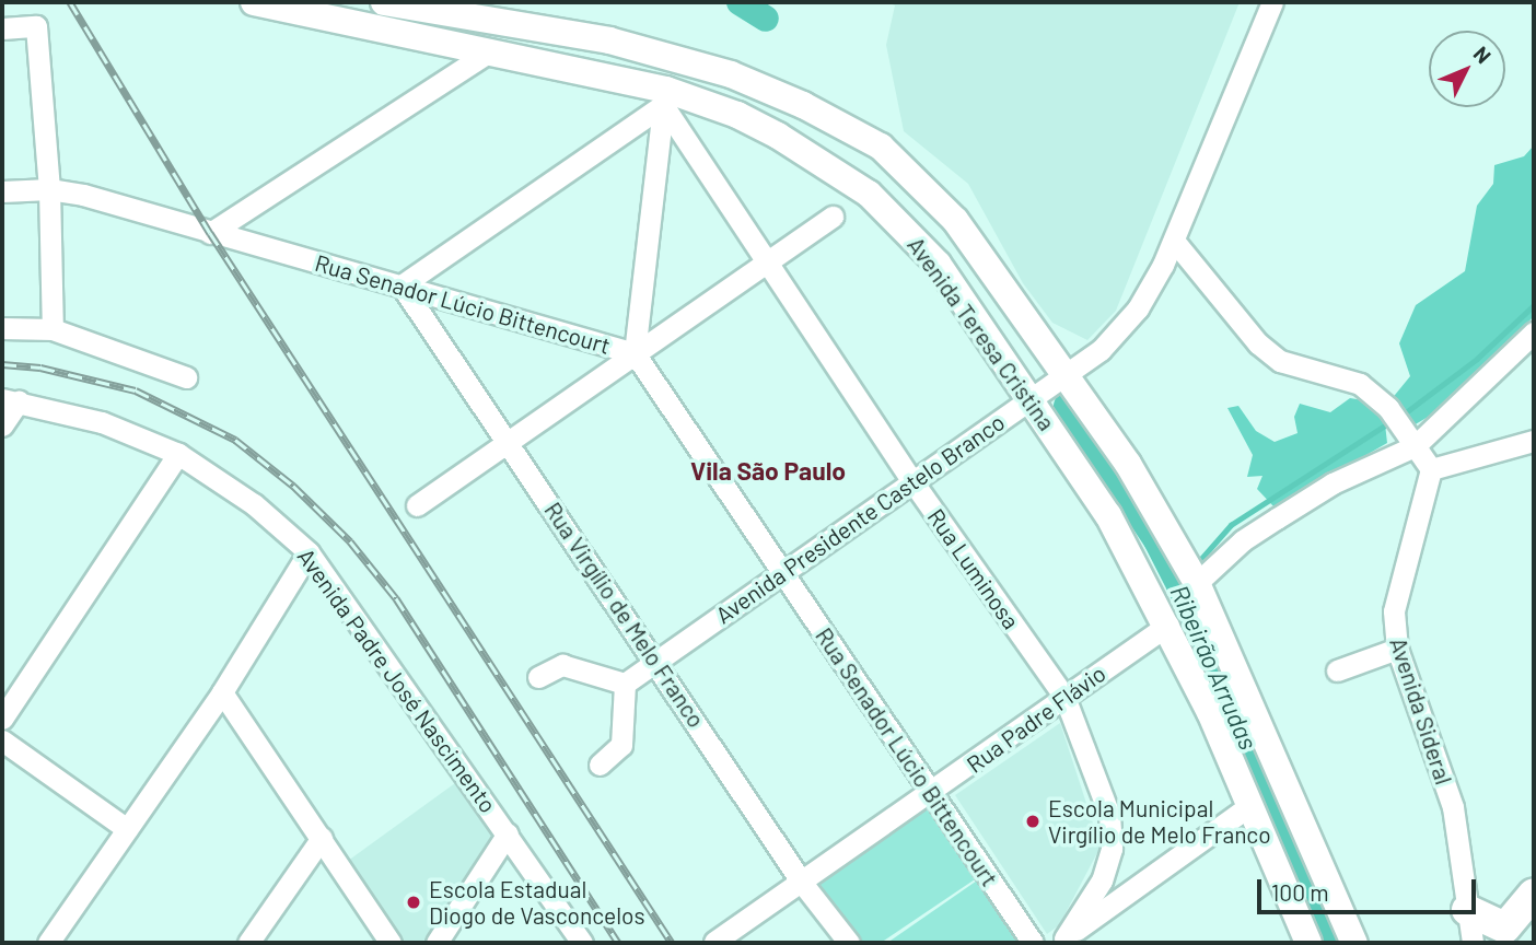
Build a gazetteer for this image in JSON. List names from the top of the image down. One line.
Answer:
{"streets":{"main road":["Avenida Teresa Cristina"],"street":["Rua Senador Lúcio Bittencourt","Avenida Presidente Castelo Branco","Rua Luminosa","Rua Virgílio de Melo Franco","Avenida Padre José Nascimento","Avenida Sideral","Rua Padre Flávio"]},"crossings":[["Rua Senador Lúcio Bittencourt","Avenida Presidente Castelo Branco"],["Rua Senador Lúcio Bittencourt","Rua Virgílio de Melo Franco"],["Rua Senador Lúcio Bittencourt","Rua Padre Flávio"],["Avenida Teresa Cristina","Avenida Presidente Castelo Branco"],["Avenida Teresa Cristina","Rua Luminosa"],["Avenida Teresa Cristina","Rua Padre Flávio"],["Avenida Presidente Castelo Branco","Rua Luminosa"],["Avenida Presidente Castelo Branco","Rua Virgílio de Melo Franco"],["Rua Luminosa","Rua Padre Flávio"],["Rua Virgílio de Melo Franco","Rua Padre Flávio"]],"districts":["Vila São Paulo"],"water":["Ribeirão Arrudas"],"places":["Escola Municipal Virgílio de Melo Franco","Escola Estadual Diogo de Vasconcelos"],"scale_bar":"100 m","north":"top right"}
